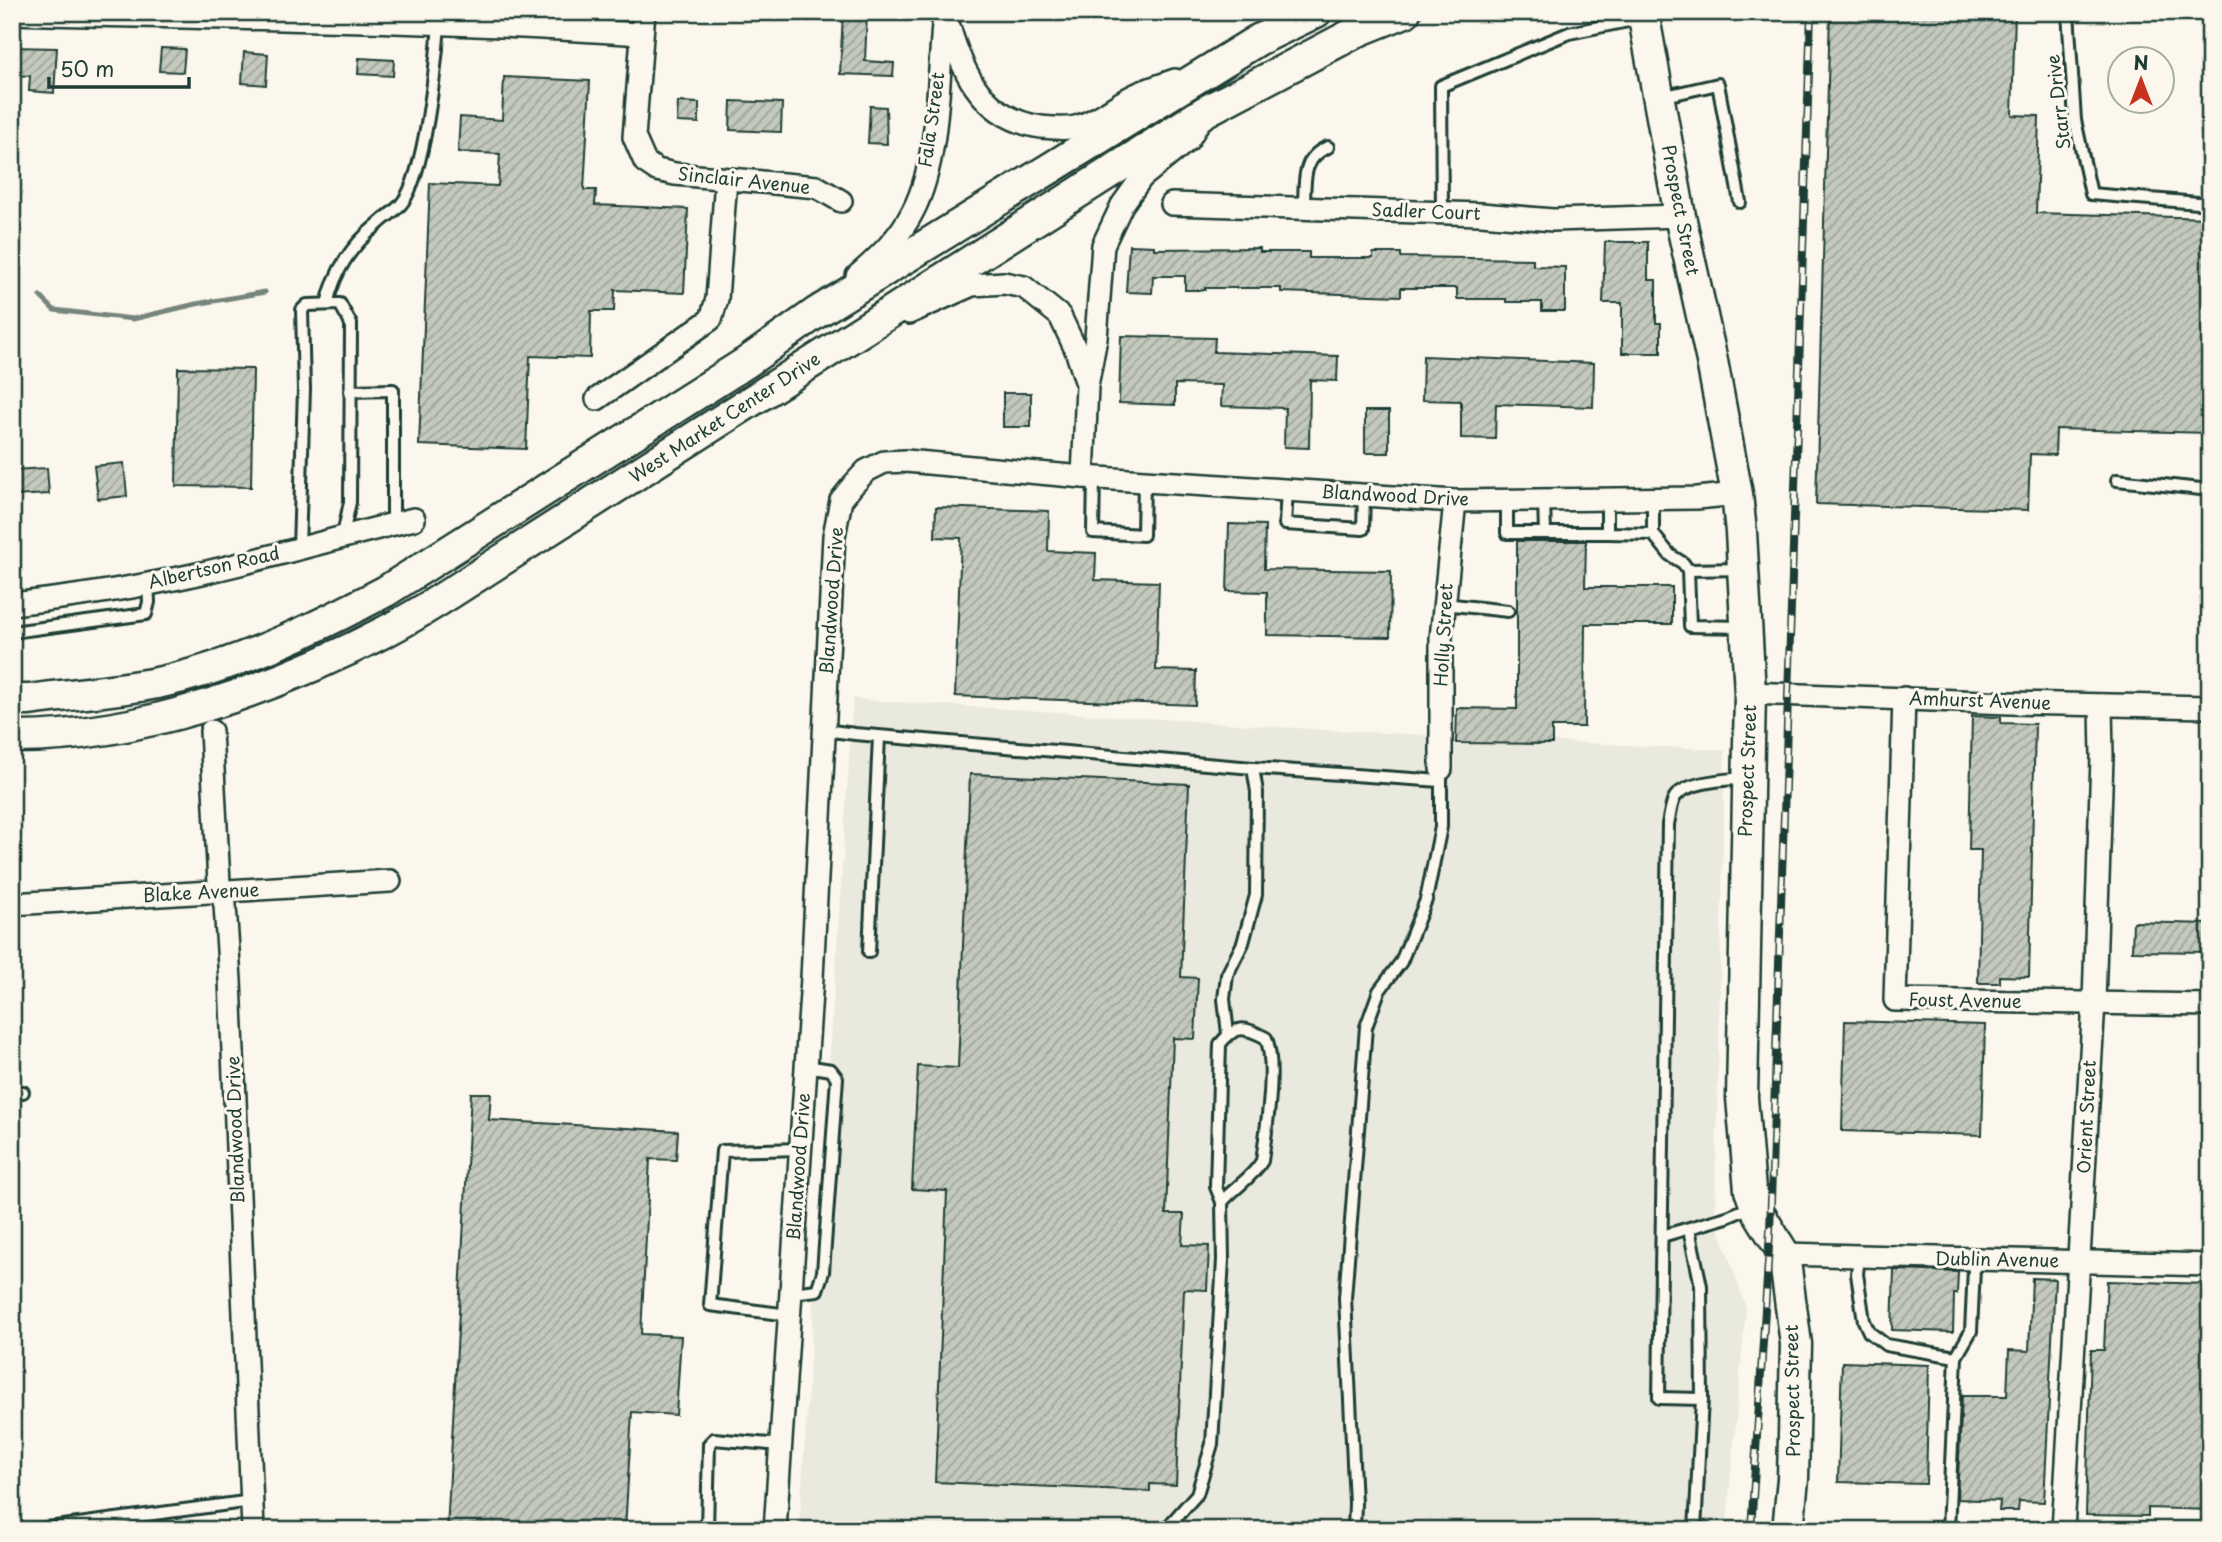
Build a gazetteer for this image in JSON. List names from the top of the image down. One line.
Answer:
{"streets":{"main road":["Prospect Street","West Market Center Drive"],"street":["Fala Street","Sinclair Avenue","Sadler Court","Blandwood Drive","Albertson Road","Holly Street","Amhurst Avenue","Blake Avenue","Foust Avenue","Orient Street","Dublin Avenue"],"lane":["Starr Drive"]},"crossings":[["Fala Street","West Market Center Drive"],["Prospect Street","Sadler Court"],["Prospect Street","Blandwood Drive"],["Prospect Street","Amhurst Avenue"],["Prospect Street","Dublin Avenue"],["Blandwood Drive","Holly Street"],["Blandwood Drive","Blake Avenue"],["Amhurst Avenue","Foust Avenue"],["Amhurst Avenue","Orient Street"],["Foust Avenue","Orient Street"],["Orient Street","Dublin Avenue"]],"scale_bar":"50 m","north":"top"}
